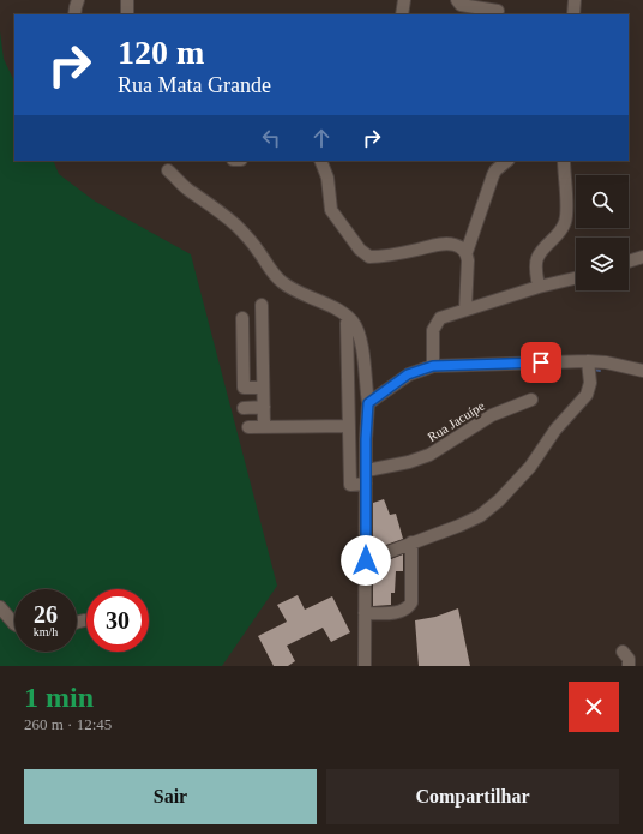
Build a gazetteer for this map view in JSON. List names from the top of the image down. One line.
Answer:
{"streets":{"street":["Rua Jacuípe"]},"page":{"turn":["120 m","Rua Mata Grande"],"speed":"26 km/h","limit":"30","heading":["1 min","260 m · 12:45"],"buttons":["Sair","Compartilhar"]}}
